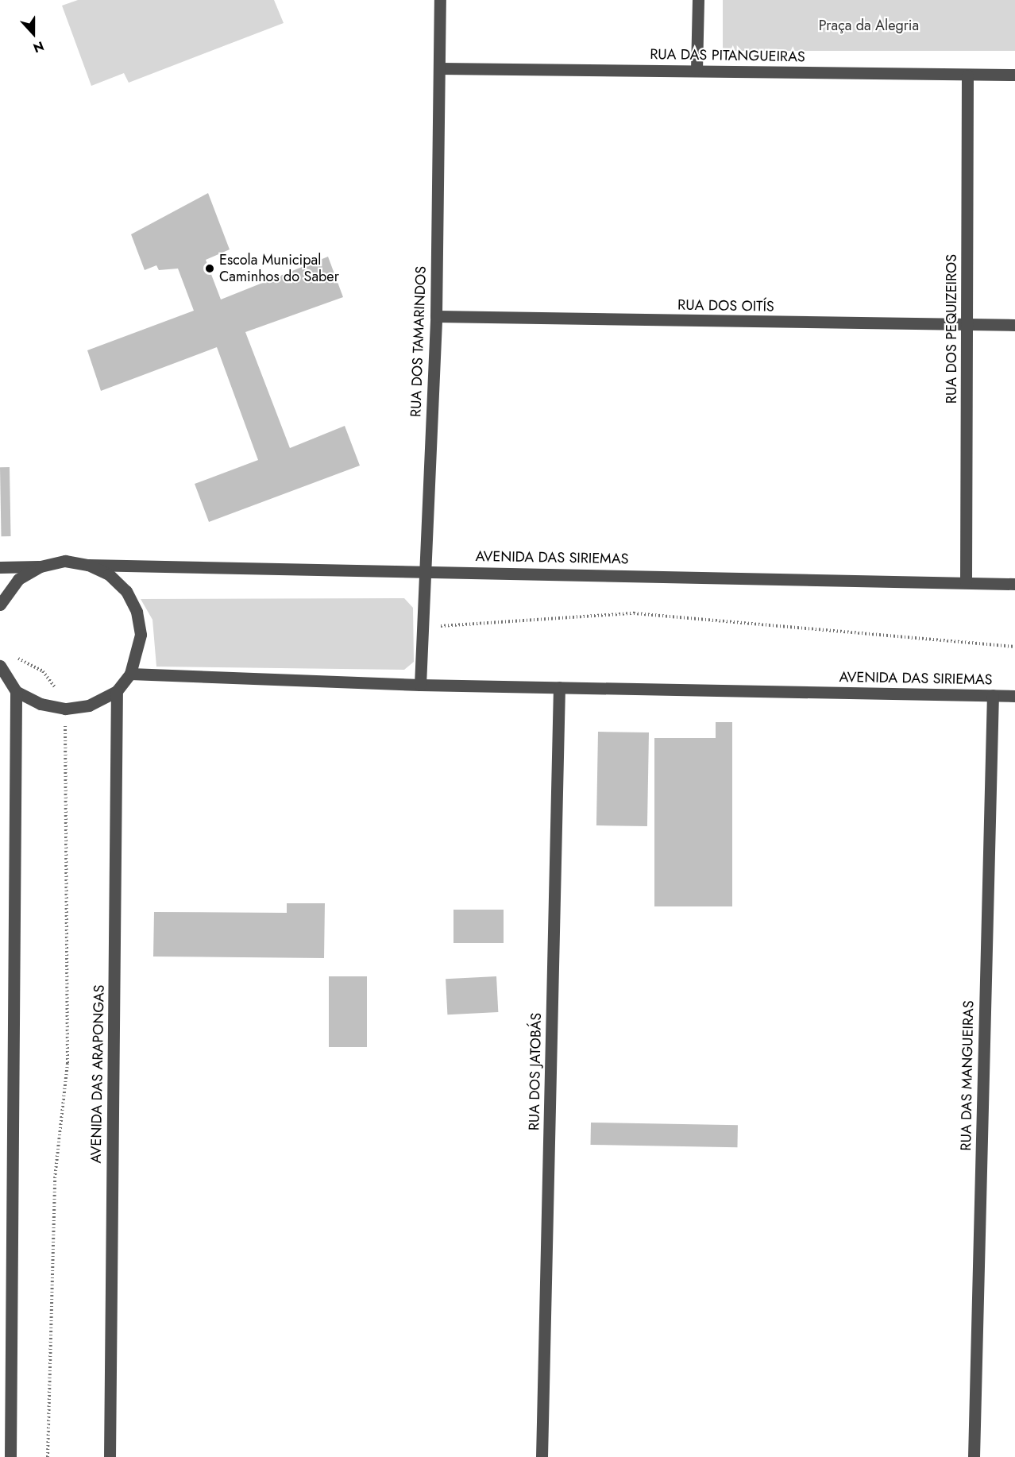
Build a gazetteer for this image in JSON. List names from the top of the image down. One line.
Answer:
{"streets":{"street":["RUA DAS PITANGUEIRAS","RUA DOS OITÍS","RUA DOS PEQUIZEIROS","RUA DOS TAMARINDOS","AVENIDA DAS SIRIEMAS","RUA DOS JATOBÁS","AVENIDA DAS ARAPONGAS","RUA DAS MANGUEIRAS"]},"crossings":[["RUA DAS PITANGUEIRAS","RUA DOS PEQUIZEIROS"],["RUA DAS PITANGUEIRAS","RUA DOS TAMARINDOS"],["RUA DOS OITÍS","RUA DOS PEQUIZEIROS"],["RUA DOS OITÍS","RUA DOS TAMARINDOS"],["RUA DOS PEQUIZEIROS","AVENIDA DAS SIRIEMAS"],["RUA DOS TAMARINDOS","AVENIDA DAS SIRIEMAS"],["AVENIDA DAS SIRIEMAS","RUA DOS JATOBÁS"],["AVENIDA DAS SIRIEMAS","RUA DAS MANGUEIRAS"]],"parks":["Praça da Alegria"],"places":["Escola Municipal Caminhos do Saber"],"north":"bottom"}
